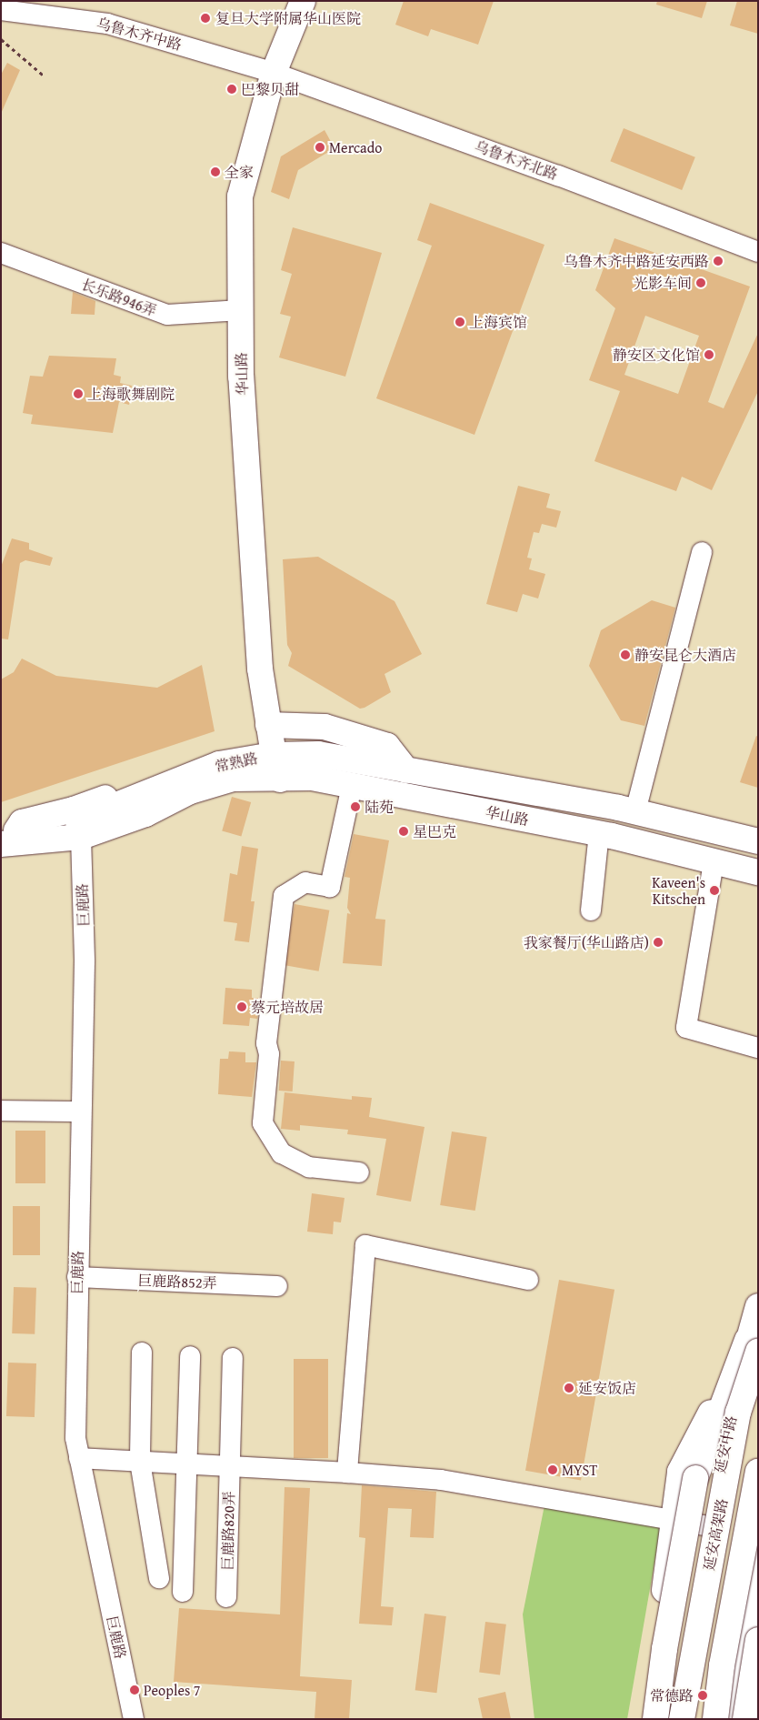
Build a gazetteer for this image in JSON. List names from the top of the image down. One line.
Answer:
{"streets":{"main road":["华山路","常熟路","延安中路","延安高架路"],"street":["乌鲁木齐中路","乌鲁木齐北路","长乐路946弄","巨鹿路","巨鹿路852弄","巨鹿路820弄"]},"crossings":[["乌鲁木齐中路","乌鲁木齐北路"],["乌鲁木齐中路","华山路"],["乌鲁木齐北路","华山路"],["长乐路946弄","华山路"],["华山路","常熟路"],["常熟路","巨鹿路"],["巨鹿路","巨鹿路852弄"],["延安中路","延安高架路"]],"places":["复旦大学附属华山医院","巴黎贝甜","Mercado","全家","乌鲁木齐中路延安西路","光影车间","上海宾馆","静安区文化馆","上海歌舞剧院","静安昆仑大酒店","陆苑","星巴克","Kaveen's Kitschen","我家餐厅(华山路店)","蔡元培故居","延安饭店","MYST","Peoples 7","常德路"]}
